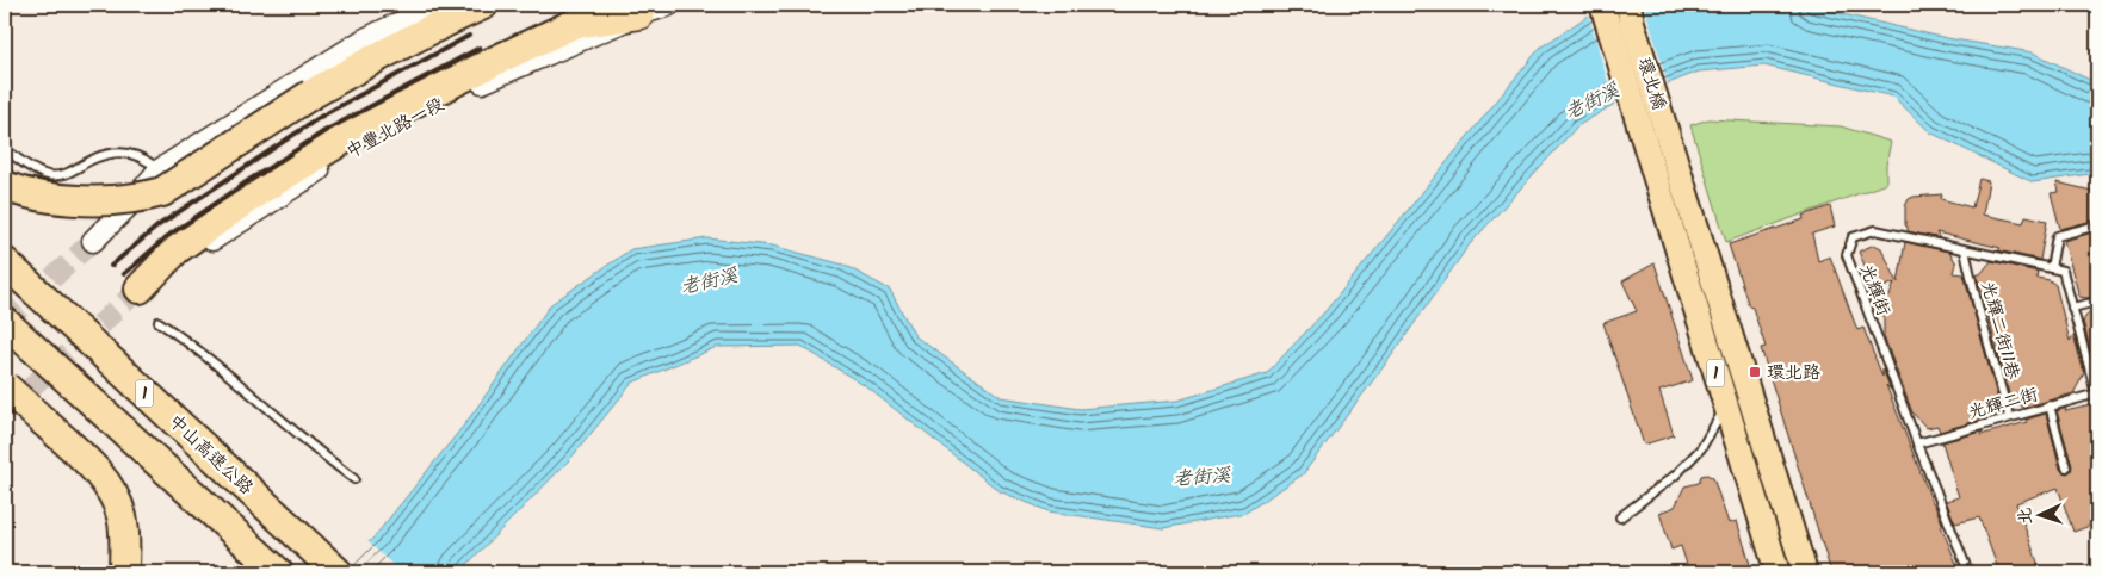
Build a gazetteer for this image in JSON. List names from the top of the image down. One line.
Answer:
{"streets":{"highway":["1","中山高速公路"],"main road":["環北橋","中豐北路一段"],"lane":["光輝街","光輝二街11巷","光輝二街"]},"crossings":[["環北橋","1"],["光輝街","光輝二街11巷"],["光輝街","光輝二街"],["光輝二街11巷","光輝二街"]],"water":["老街溪"],"places":{"transit":["環北路"]},"north":"left"}
